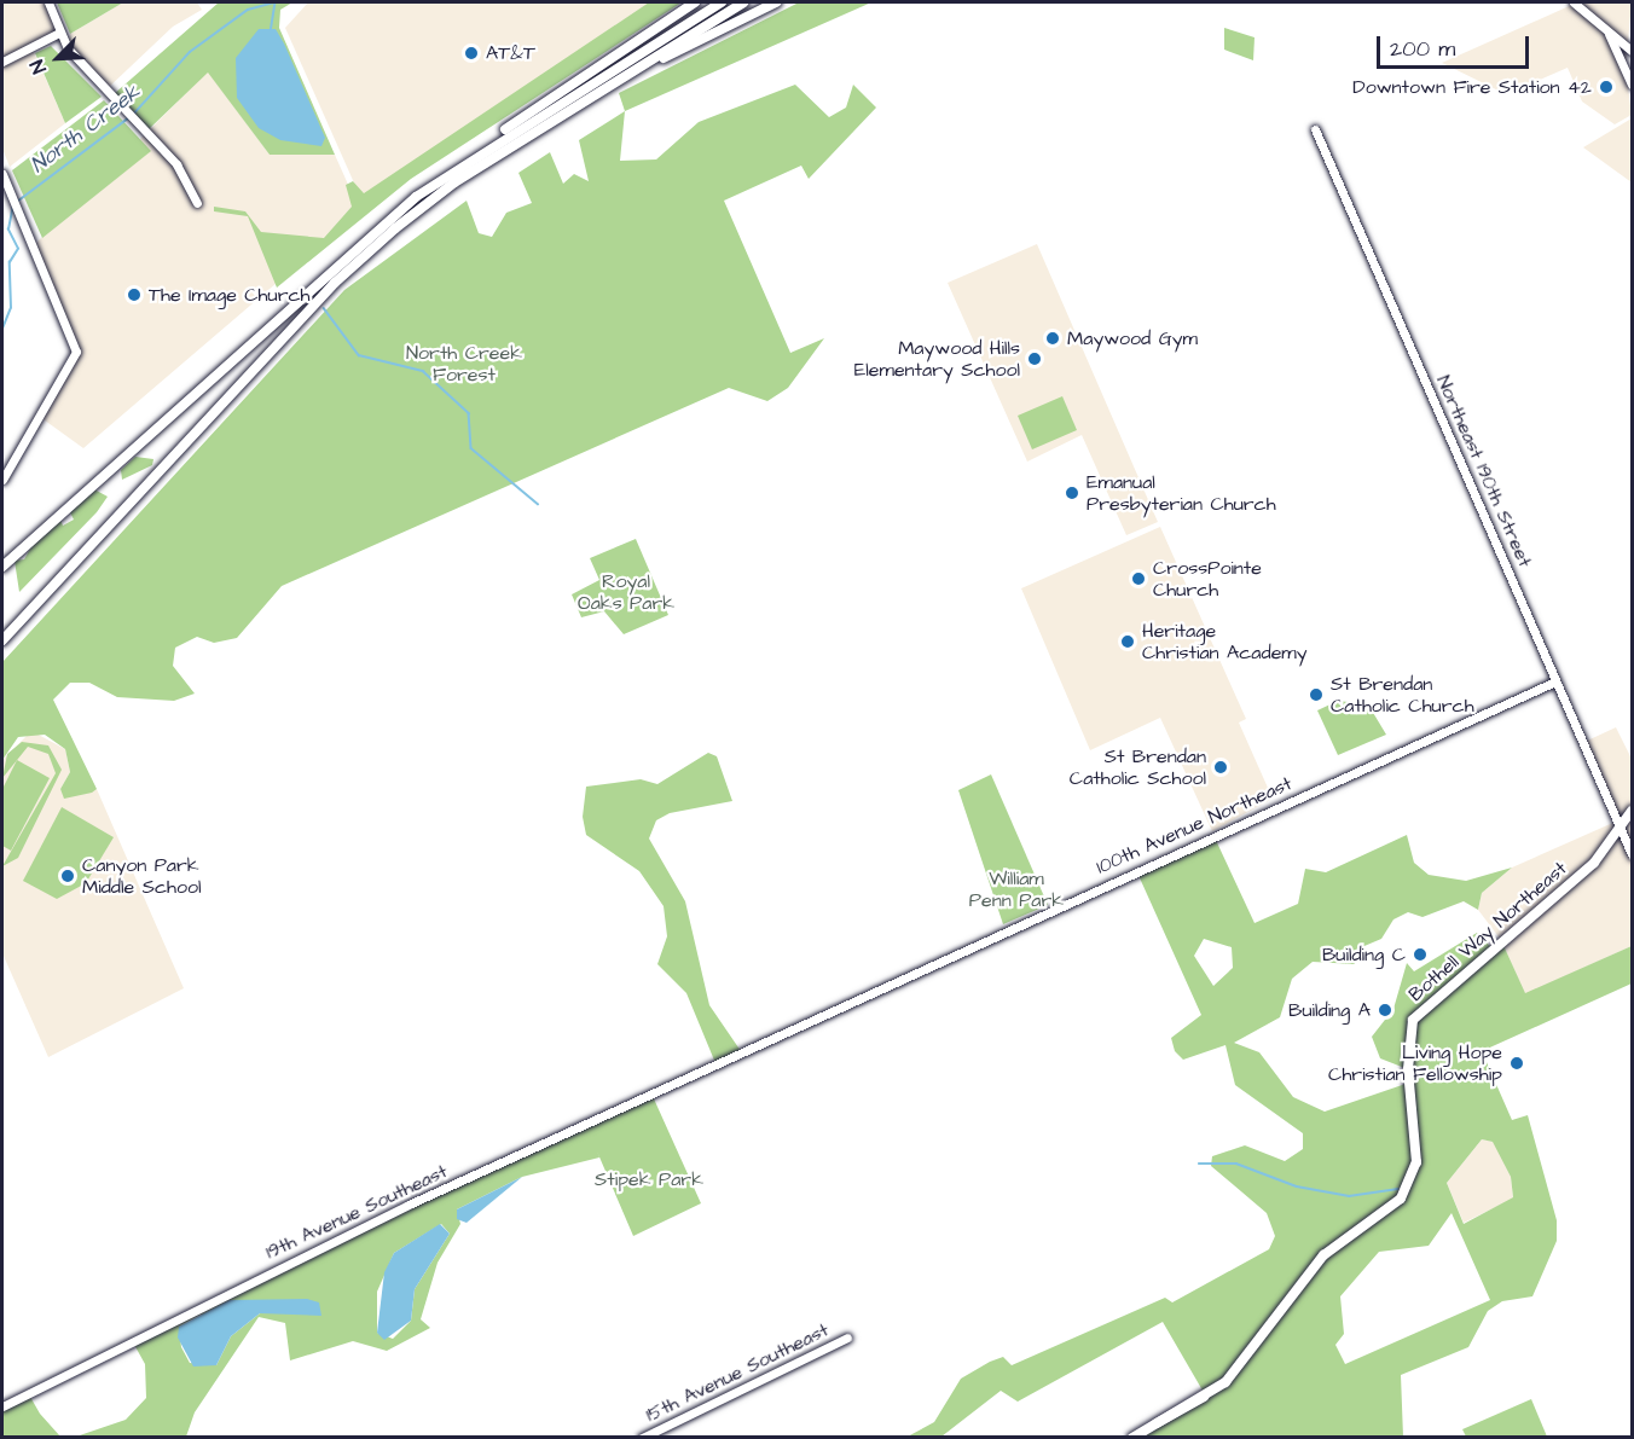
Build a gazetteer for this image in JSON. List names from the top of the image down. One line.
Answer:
{"streets":{"main road":["Bothell Way Northeast"],"street":["Northeast 190th Street","100th Avenue Northeast","19th Avenue Southeast","15th Avenue Southeast"]},"crossings":[["Northeast 190th Street","100th Avenue Northeast"],["Northeast 190th Street","Bothell Way Northeast"],["100th Avenue Northeast","19th Avenue Southeast"]],"water":["North Creek"],"parks":["North Creek Forest","Royal Oaks Park","William Penn Park","Stipek Park"],"places":["AT&T","Downtown Fire Station 42","The Image Church","Maywood Gym","Maywood Hills Elementary School","Emanual Presbyterian Church","CrossPointe Church","Heritage Christian Academy","St Brendan Catholic Church","St Brendan Catholic School","Canyon Park Middle School","Building C","Building A","Living Hope Christian Fellowship"],"scale_bar":"200 m","north":"bottom left"}
